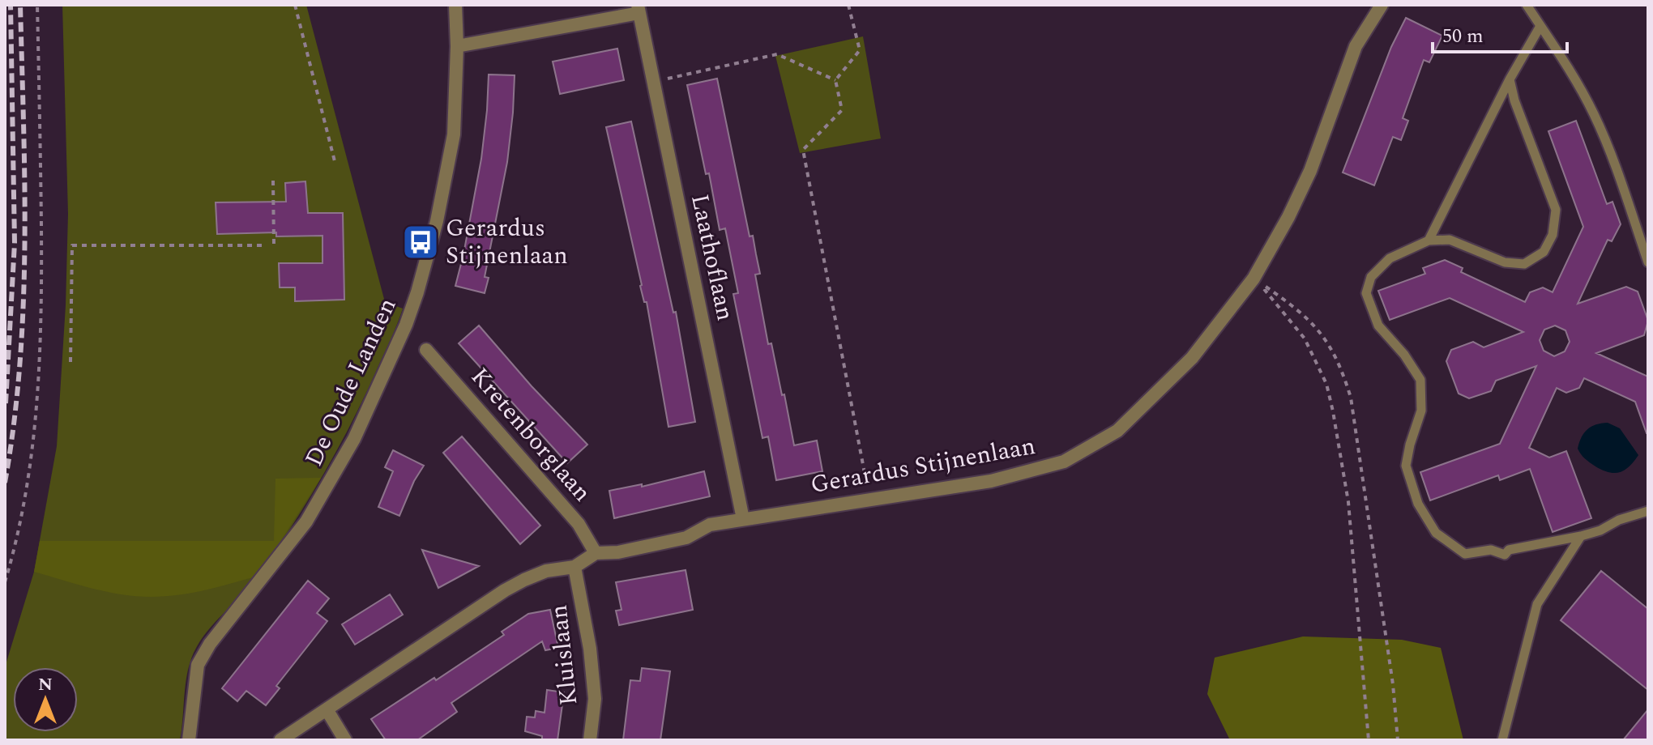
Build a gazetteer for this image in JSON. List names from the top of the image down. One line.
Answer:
{"streets":{"street":["Laathoflaan","De Oude Landen","Kretenborglaan","Gerardus Stijnenlaan","Kluislaan"]},"crossings":[["Laathoflaan","Gerardus Stijnenlaan"],["Kretenborglaan","Gerardus Stijnenlaan"],["Gerardus Stijnenlaan","Kluislaan"]],"places":{"bus stop":["Gerardus Stijnenlaan"]},"scale_bar":"50 m","north":"top"}
